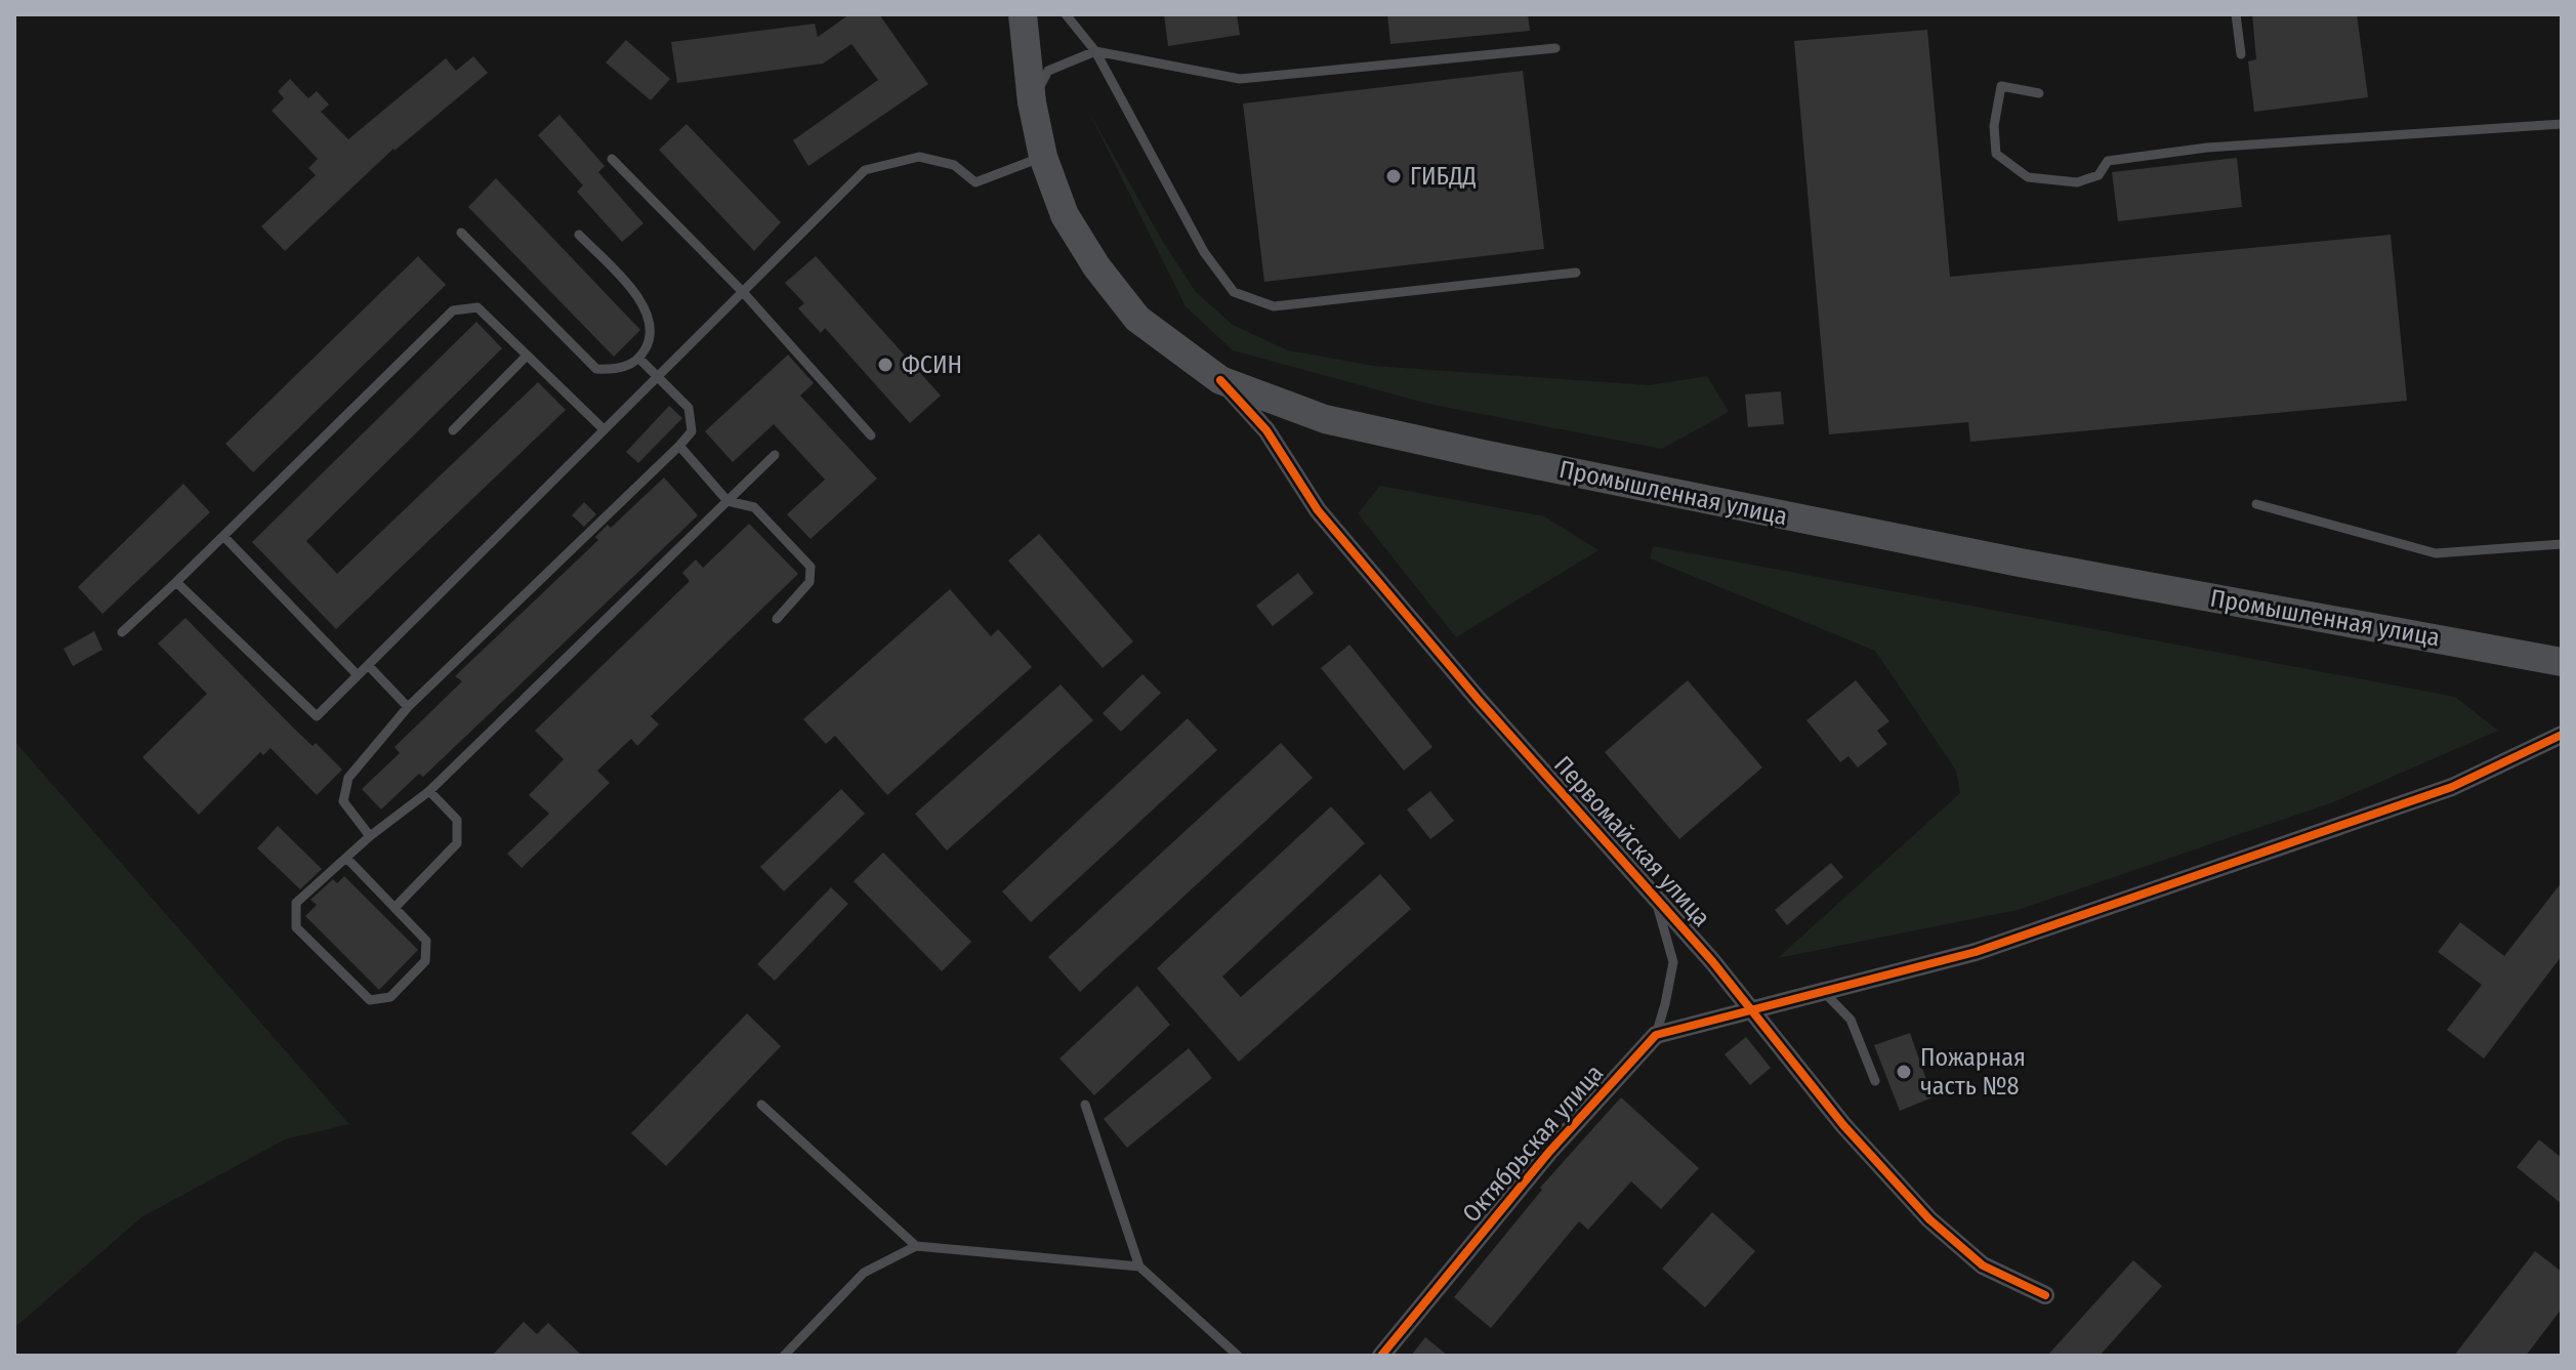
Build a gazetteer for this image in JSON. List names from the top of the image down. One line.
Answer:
{"streets":{"main road":["Промышленная улица"],"street":["Первомайская улица","Октябрьская улица"]},"crossings":[["Промышленная улица","Первомайская улица"]],"places":["ГИБДД","ФСИН","Пожарная часть №8"]}
